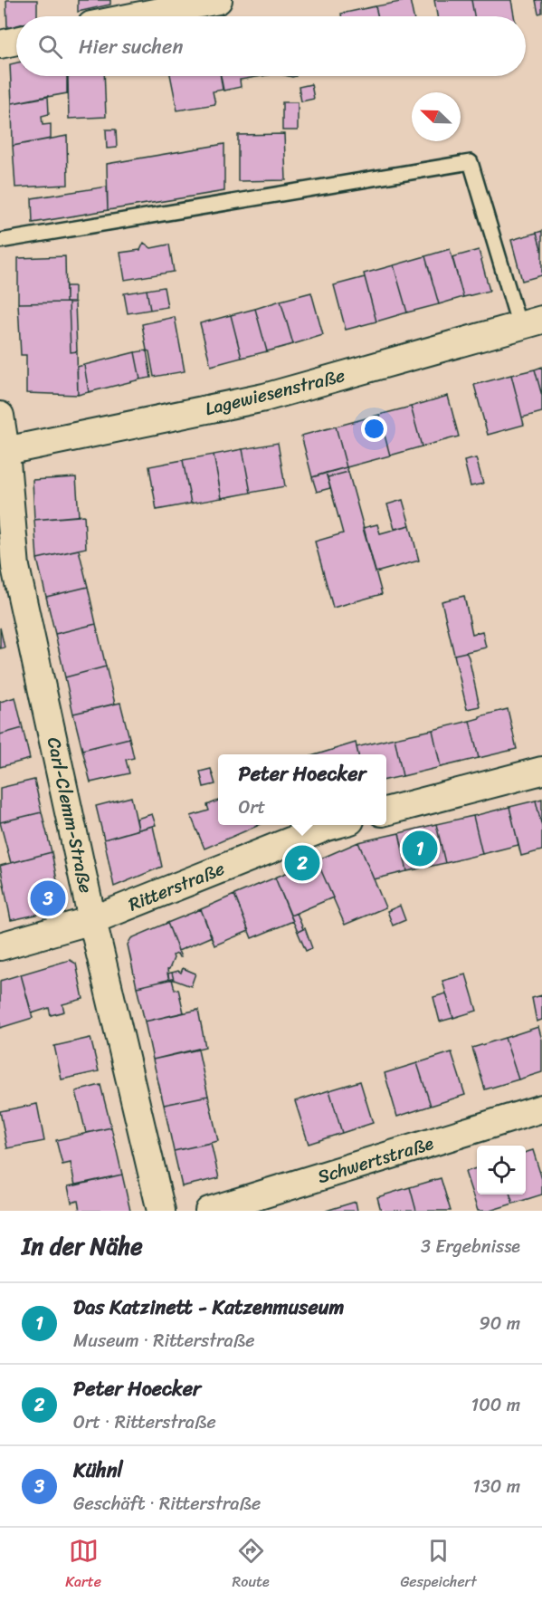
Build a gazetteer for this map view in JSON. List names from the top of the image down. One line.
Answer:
{"streets":{"street":["Lagewiesenstraße","Carl-Clemm-Straße","Ritterstraße","Schwertstraße"]},"crossings":[["Lagewiesenstraße","Carl-Clemm-Straße"],["Carl-Clemm-Straße","Ritterstraße"]],"north":"top left","page":{"search":"Hier suchen","popup":["Peter Hoecker","Ort"],"pins":["1","2","3"],"heading":["In der Nähe","3 Ergebnisse"],"list":[{"mark":"1","name":"Das Katzinett - Katzenmuseum","note":"Museum · Ritterstraße","value":"90 m"},{"mark":"2","name":"Peter Hoecker","note":"Ort · Ritterstraße","value":"100 m"},{"mark":"3","name":"Kühnl","note":"Geschäft · Ritterstraße","value":"130 m"}],"nav":["Karte","Route","Gespeichert"]}}
